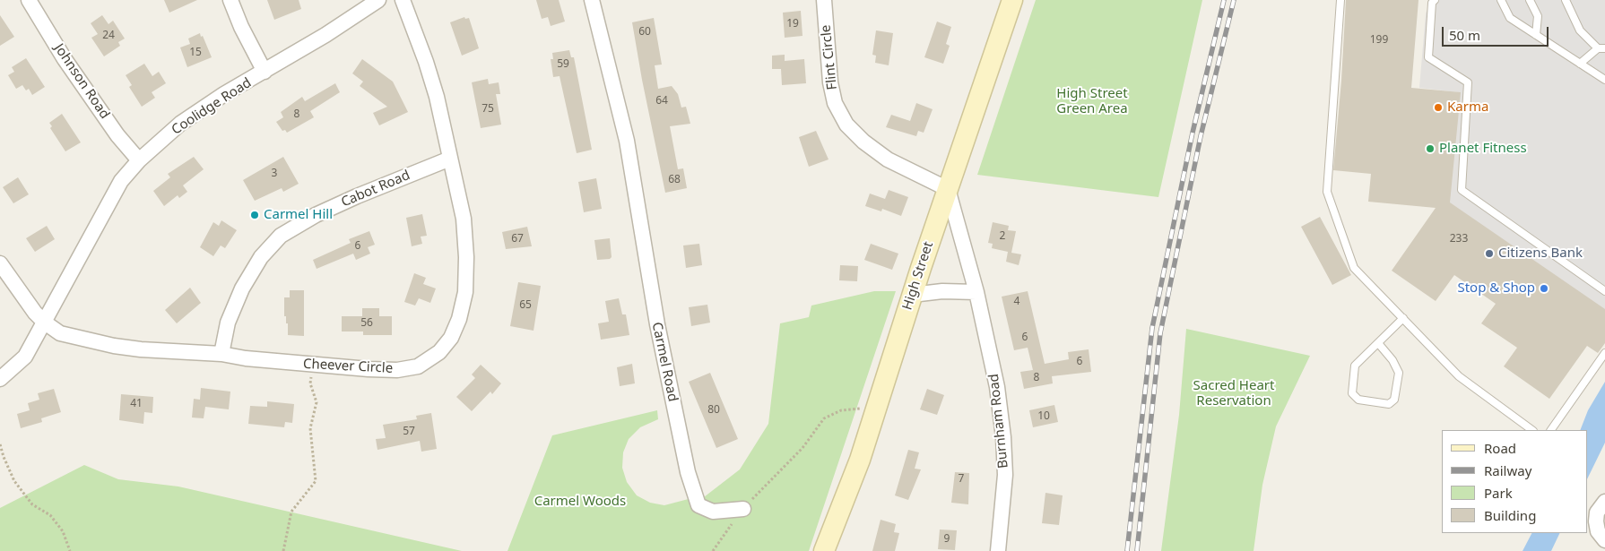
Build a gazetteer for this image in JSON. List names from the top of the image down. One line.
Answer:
{"streets":{"main road":["High Street"],"street":["Flint Circle","Johnson Road","Coolidge Road","Cabot Road","Carmel Road","Cheever Circle","Burnham Road"]},"crossings":[["Flint Circle","High Street"],["Flint Circle","Burnham Road"],["Johnson Road","Coolidge Road"],["Coolidge Road","Cheever Circle"],["Cabot Road","Cheever Circle"],["High Street","Burnham Road"]],"parks":["High Street Green Area","Sacred Heart Reservation","Carmel Woods"],"places":["Karma","Planet Fitness","Carmel Hill","Citizens Bank","Stop & Shop"],"house_numbers":["19","60","24","199","15","59","64","75","8","3","68","2","67","233","6","4","65","56","6","6","8","41","80","10","57","7","9"],"legend":["Road","Railway","Park","Building"],"scale_bar":"50 m"}
